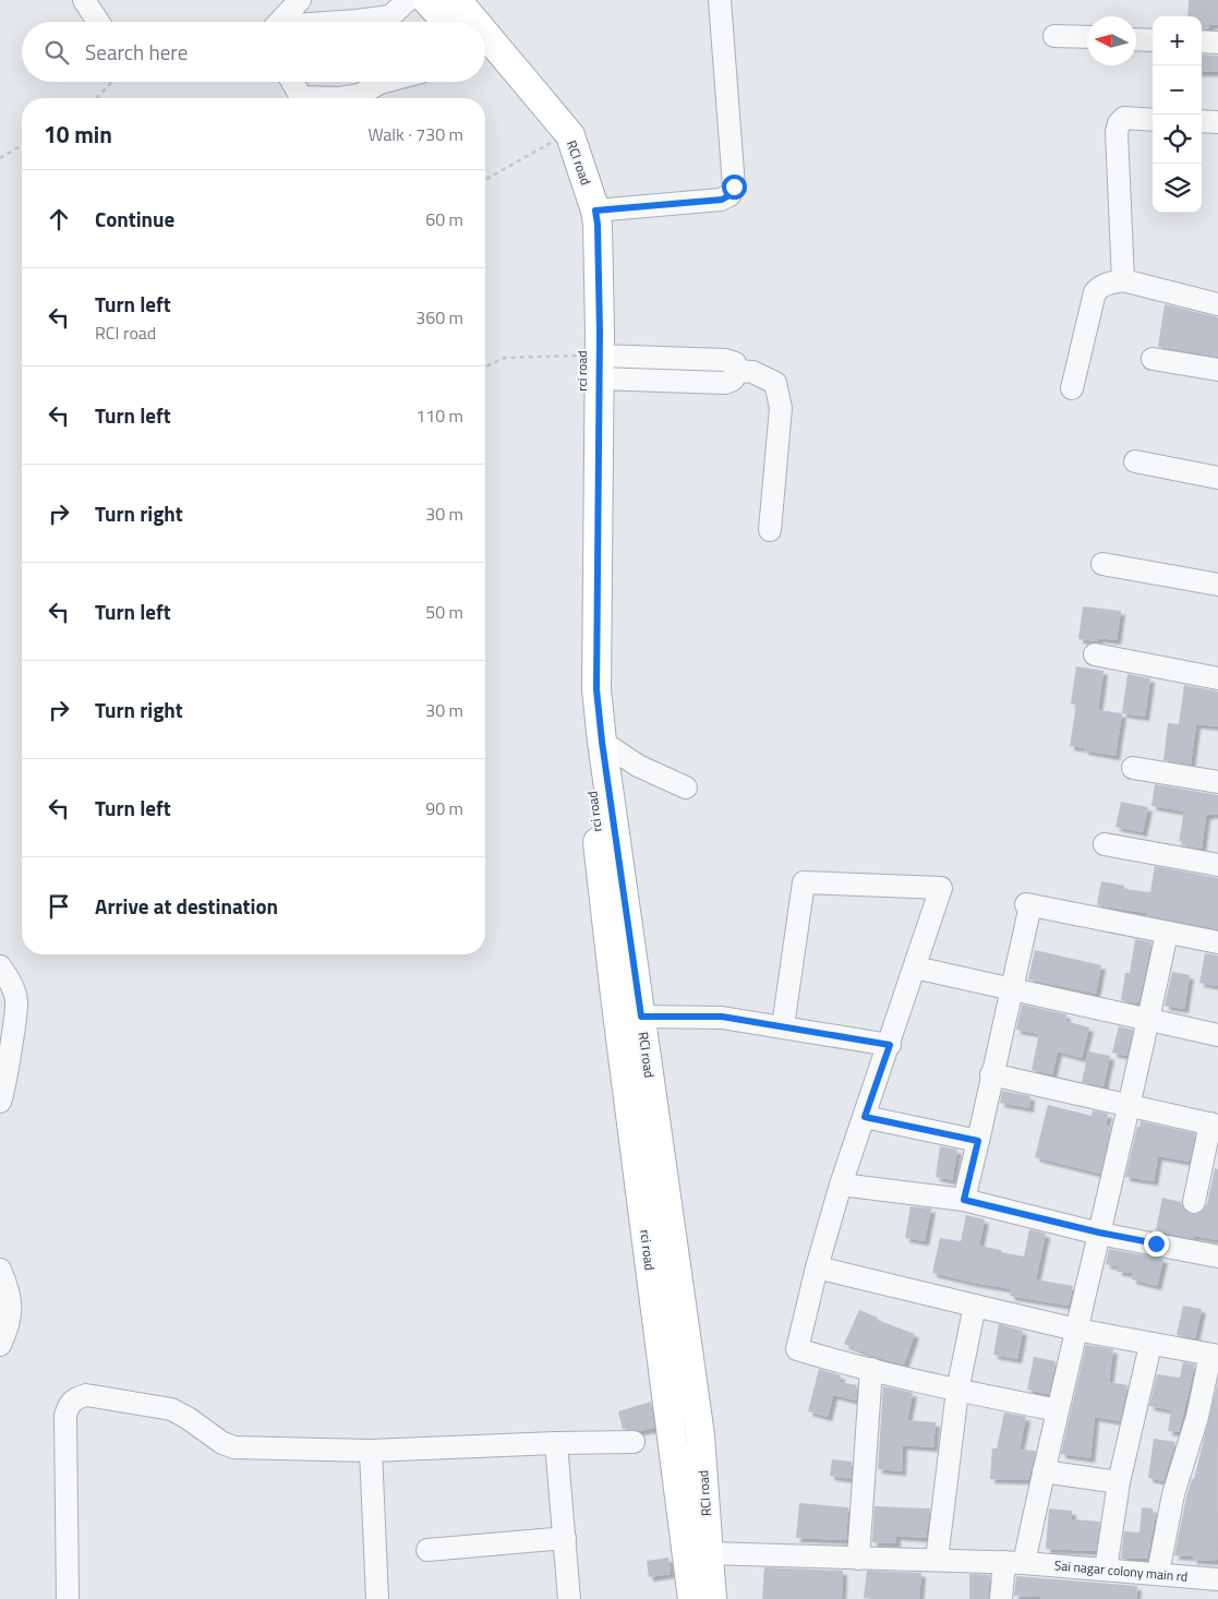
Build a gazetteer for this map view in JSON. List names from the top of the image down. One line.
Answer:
{"streets":{"main road":["RCI road","rci road"],"street":["Sai nagar colony main rd"]},"crossings":[["RCI road","rci road"],["RCI road","Sai nagar colony main rd"]],"north":"left","page":{"map_buttons":["+","−"],"search":"Search here","heading":["10 min","Walk · 730 m"],"list":[["Continue","60 m"],["Turn left","RCI road","360 m"],["Turn left","110 m"],["Turn right","30 m"],["Turn left","50 m"],["Turn right","30 m"],["Turn left","90 m"],"Arrive at destination"]}}
